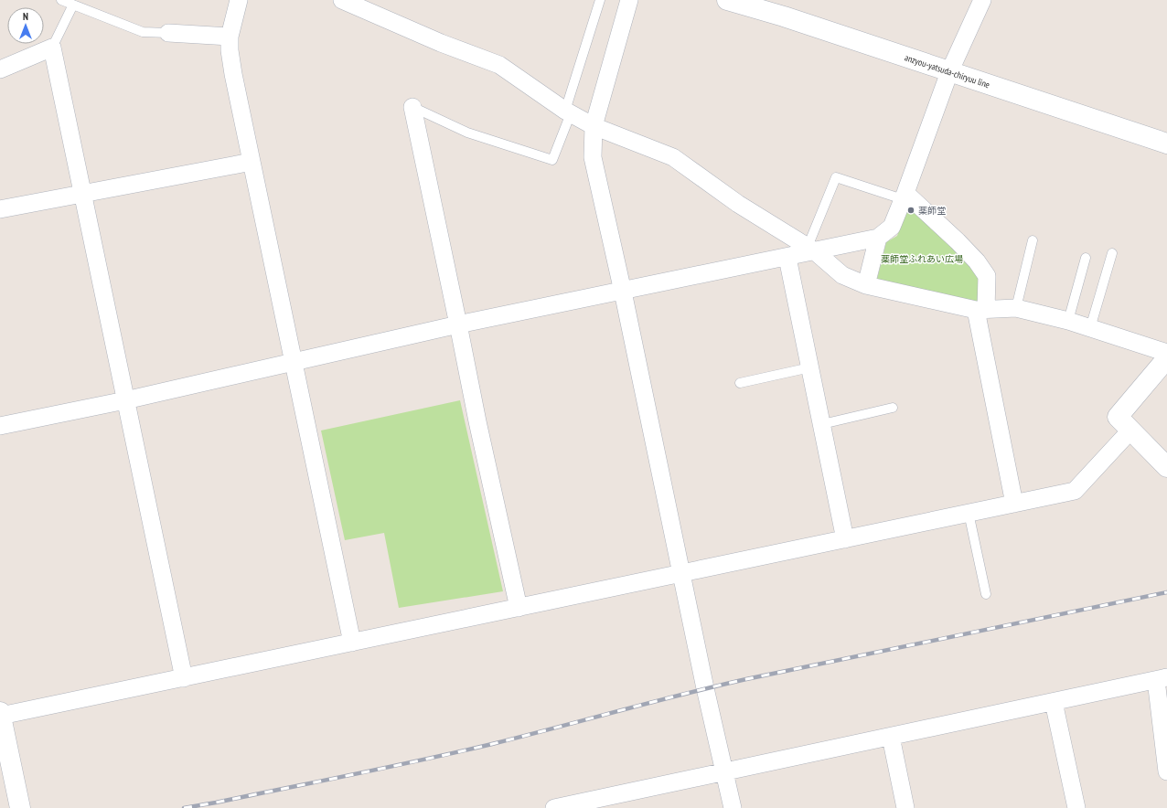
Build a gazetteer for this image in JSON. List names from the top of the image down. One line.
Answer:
{"streets":{"main road":["anzyou-yatsuda-chiryuu line"]},"parks":["薬師堂ふれあい広場"],"places":["薬師堂"],"north":"top"}
